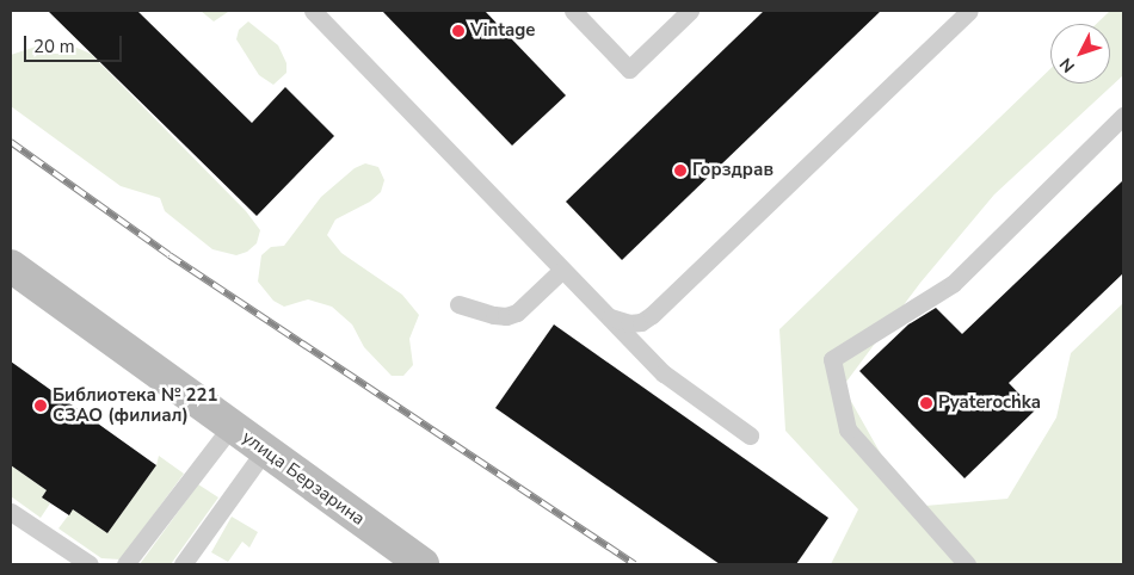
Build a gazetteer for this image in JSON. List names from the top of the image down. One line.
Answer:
{"streets":{"street":["улица Берзарина"]},"places":["Vintage","Горздрав","Pyaterochka","Библиотека № 221 СЗАО (филиал)"],"scale_bar":"20 m","north":"bottom left"}
